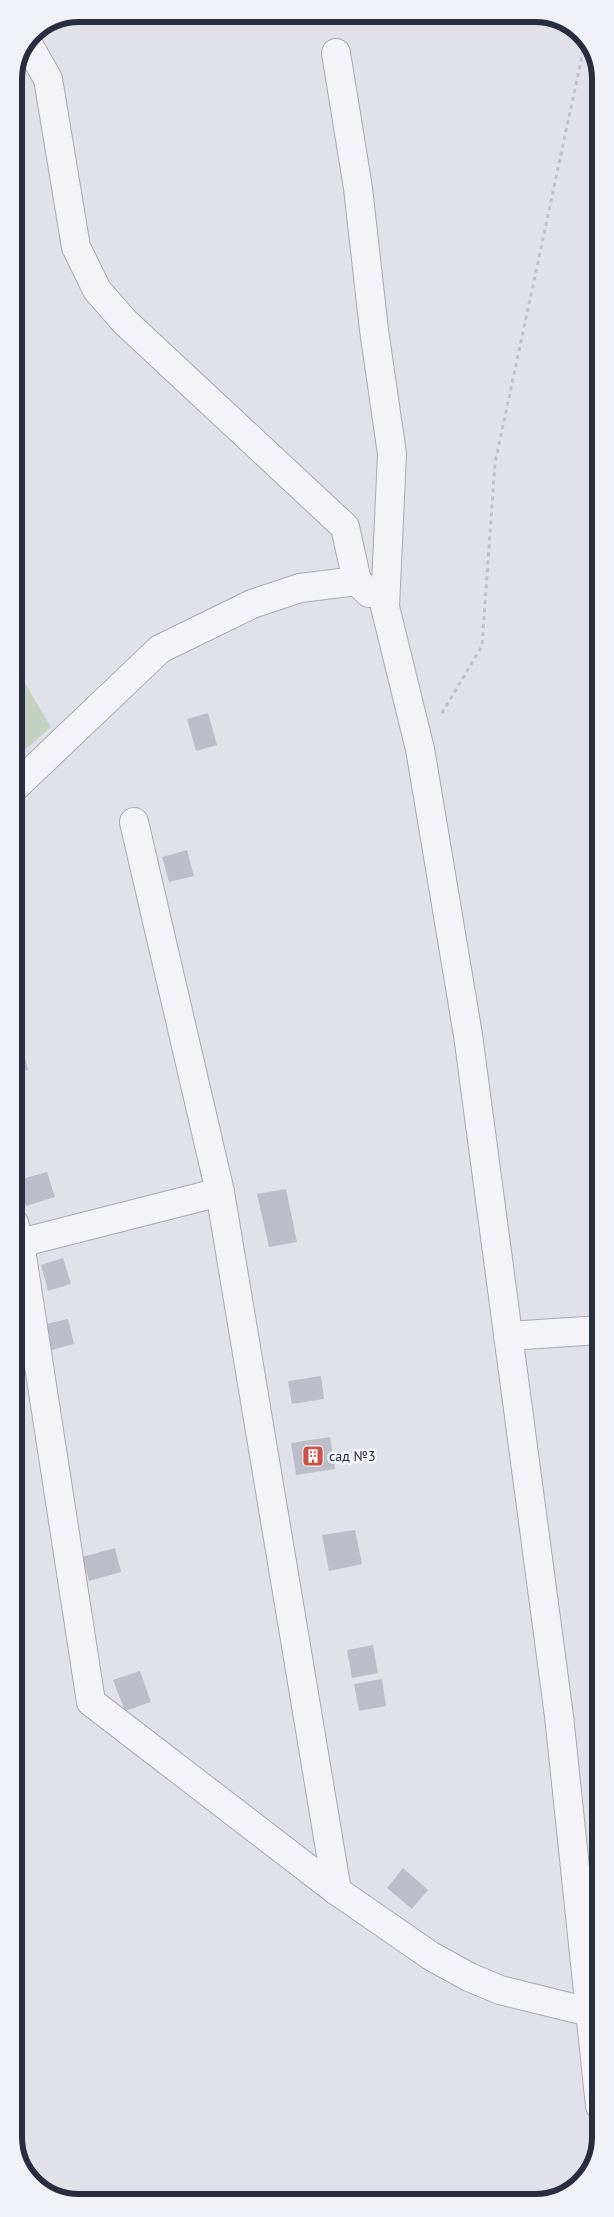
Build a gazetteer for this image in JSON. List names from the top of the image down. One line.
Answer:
{"places":{"building":["сад №3"]}}
